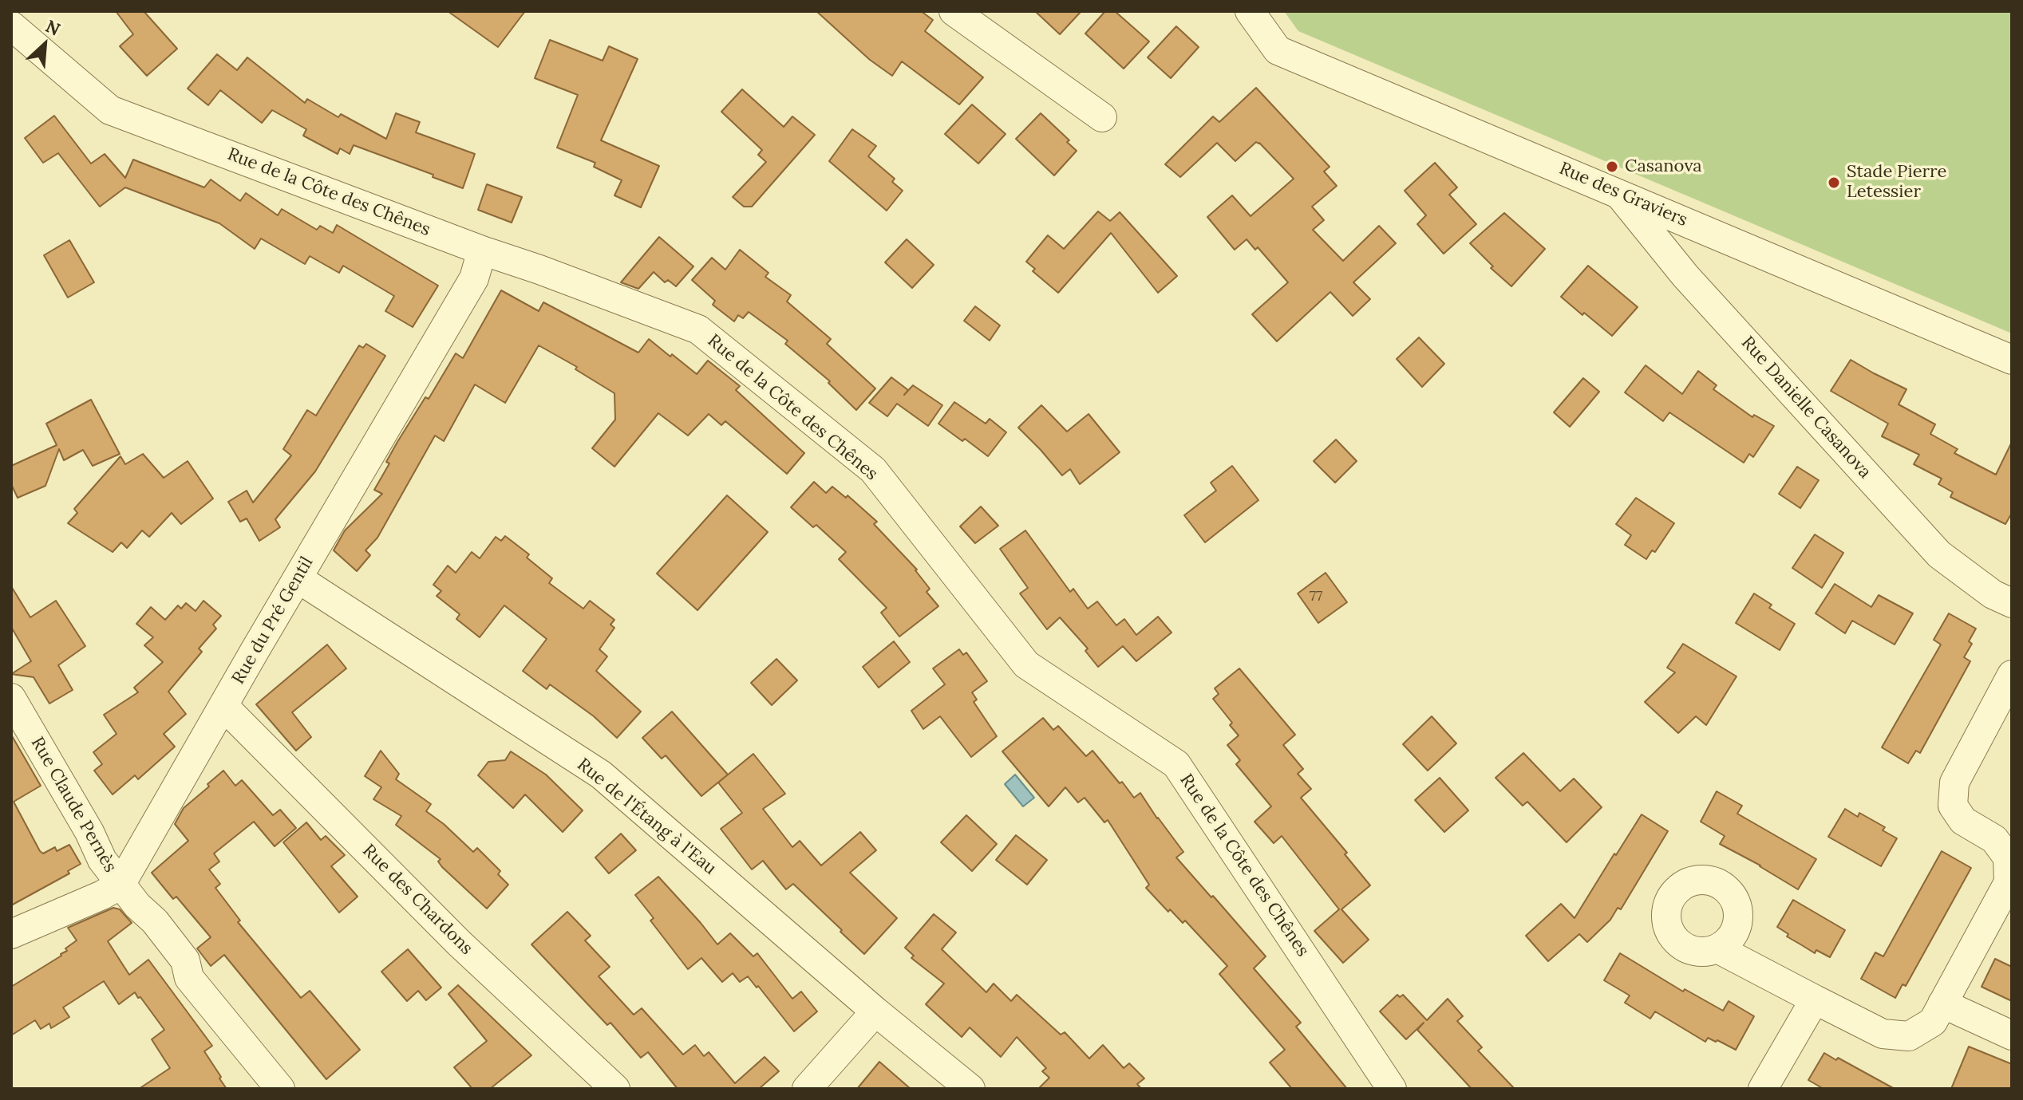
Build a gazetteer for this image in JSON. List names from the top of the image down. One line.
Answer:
{"streets":{"street":["Rue de la Côte des Chênes","Rue des Graviers","Rue Danielle Casanova","Rue du Pré Gentil","Rue Claude Pernès","Rue de l'Étang à l'Eau","Rue des Chardons"]},"crossings":[["Rue de la Côte des Chênes","Rue du Pré Gentil"],["Rue des Graviers","Rue Danielle Casanova"],["Rue du Pré Gentil","Rue Claude Pernès"],["Rue du Pré Gentil","Rue de l'Étang à l'Eau"],["Rue du Pré Gentil","Rue des Chardons"]],"places":["Casanova","Stade Pierre Letessier"],"house_numbers":["77"],"north":"top right"}
